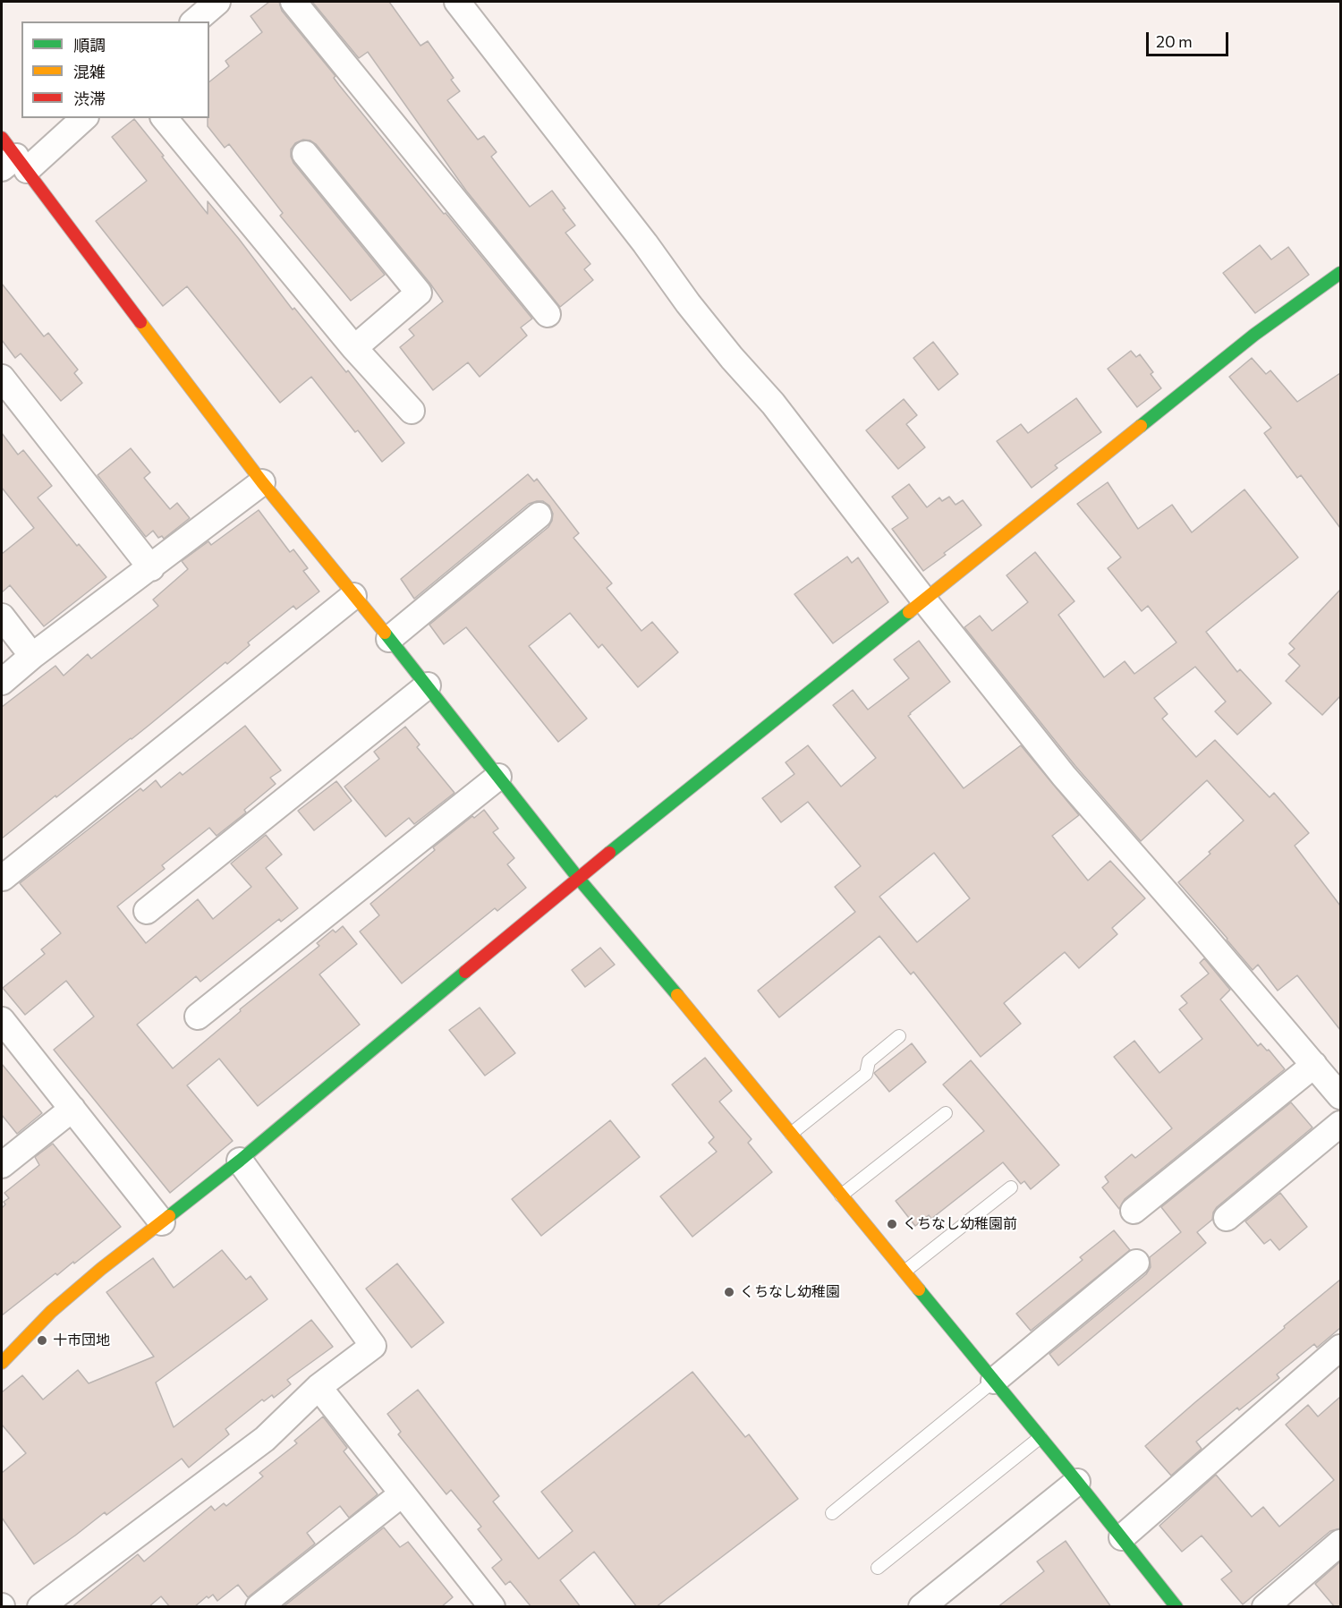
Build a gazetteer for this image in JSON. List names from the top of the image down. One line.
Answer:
{"places":["くちなし幼稚園前","くちなし幼稚園","十市団地"],"legend":["順調","混雑","渋滞"],"scale_bar":"20 m"}
